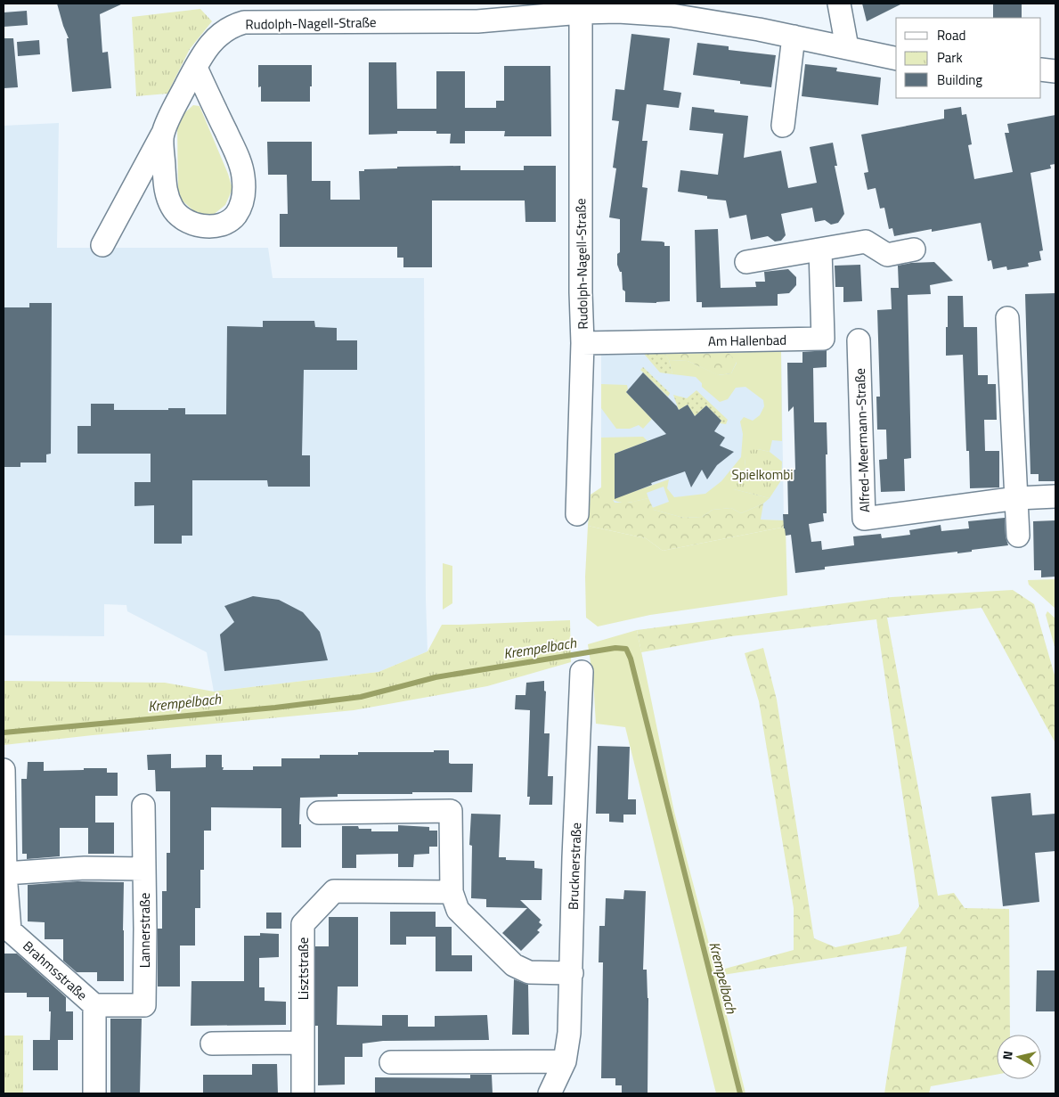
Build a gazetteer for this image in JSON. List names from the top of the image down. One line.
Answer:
{"streets":{"street":["Rudolph-Nagell-Straße","Am Hallenbad","Alfred-Meermann-Straße","Brucknerstraße","Lannerstraße","Lisztstraße","Brahmsstraße"]},"crossings":[["Rudolph-Nagell-Straße","Am Hallenbad"],["Lannerstraße","Brahmsstraße"]],"water":["Krempelbach"],"parks":["Spielkombi"],"legend":["Road","Park","Building"],"north":"left"}
